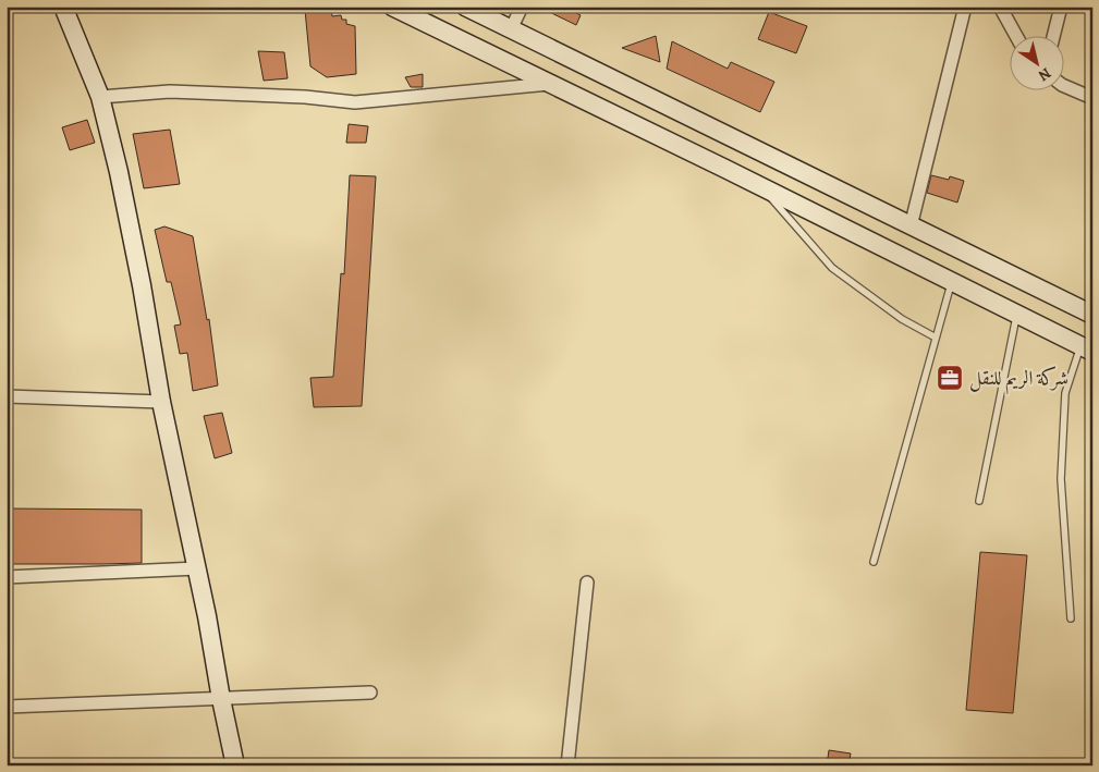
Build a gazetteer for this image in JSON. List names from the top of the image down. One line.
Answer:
{"places":{"office":["شركة الريم للنقل"]},"north":"bottom right"}
